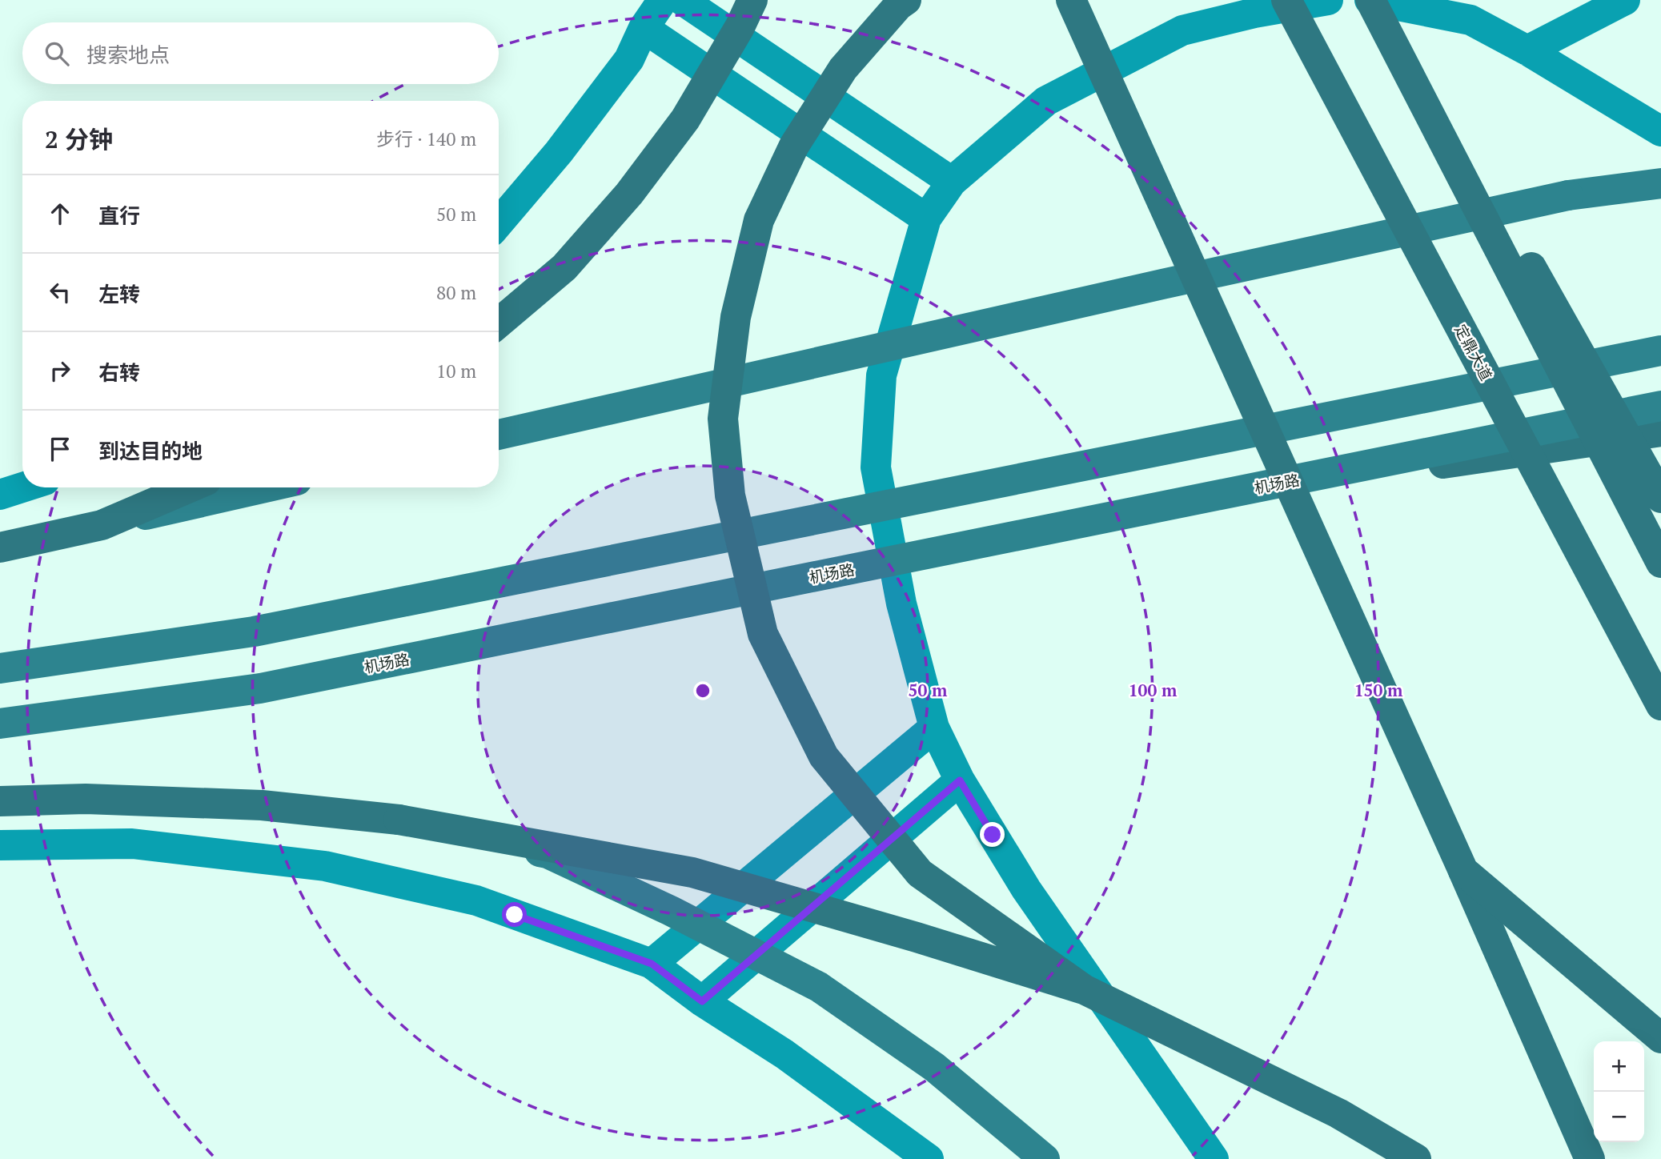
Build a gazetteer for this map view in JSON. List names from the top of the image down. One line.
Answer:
{"streets":{"highway":["定鼎大道"],"main road":["机场路"]},"page":{"search":"搜索地点","heading":["2 分钟","步行 · 140 m"],"list":[["直行","50 m"],["左转","80 m"],["右转","10 m"],"到达目的地"],"map_buttons":["+","−"]},"rings":["50 m","100 m","150 m"]}
